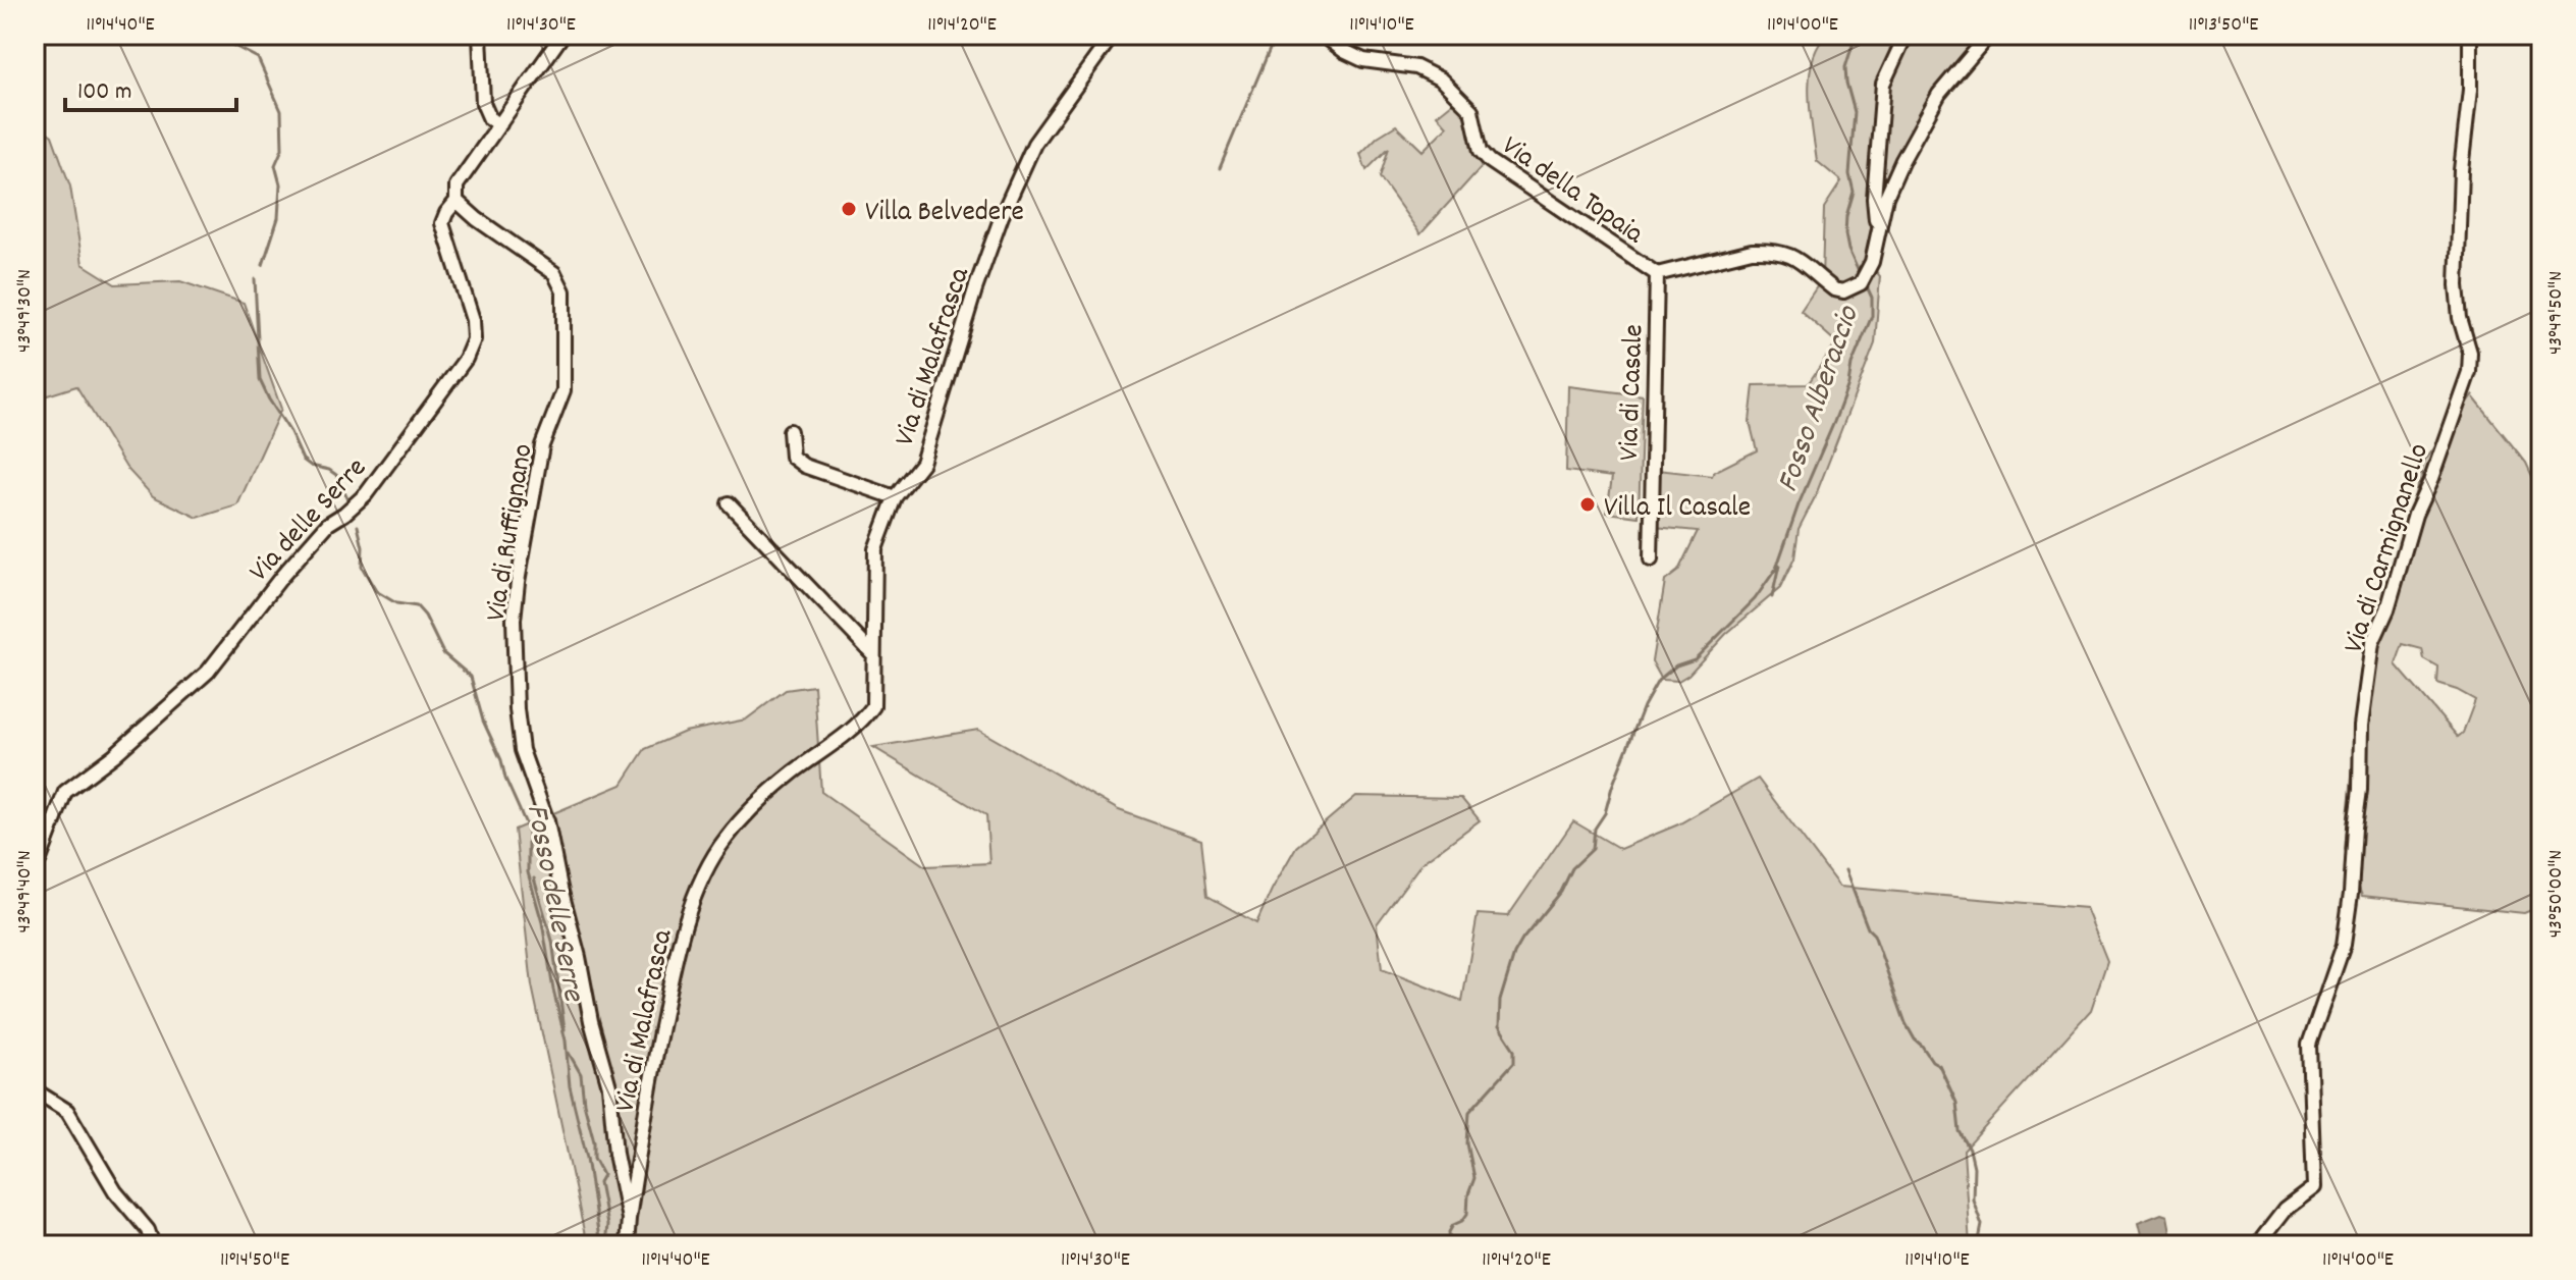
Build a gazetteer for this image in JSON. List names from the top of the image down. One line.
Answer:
{"streets":{"street":["Via della Topaia","Via di Malafrasca","Via di Casale","Via delle Serre","Via di Ruffignano","Via di Carmignanello"]},"crossings":[["Via della Topaia","Via di Casale"],["Via di Malafrasca","Via di Ruffignano"],["Via delle Serre","Via di Ruffignano"]],"water":["Fosso Alberaccio","Fosso delle Serre"],"places":["Villa Belvedere","Villa Il Casale"],"scale_bar":"100 m","coordinates":["11°14'40\"E","11°14'30\"E","11°14'20\"E","11°14'10\"E","11°14'00\"E","11°13'50\"E","43°49'30\"N","43°49'50\"N","43°49'40\"N","43°50'00\"N","11°14'50\"E"]}
